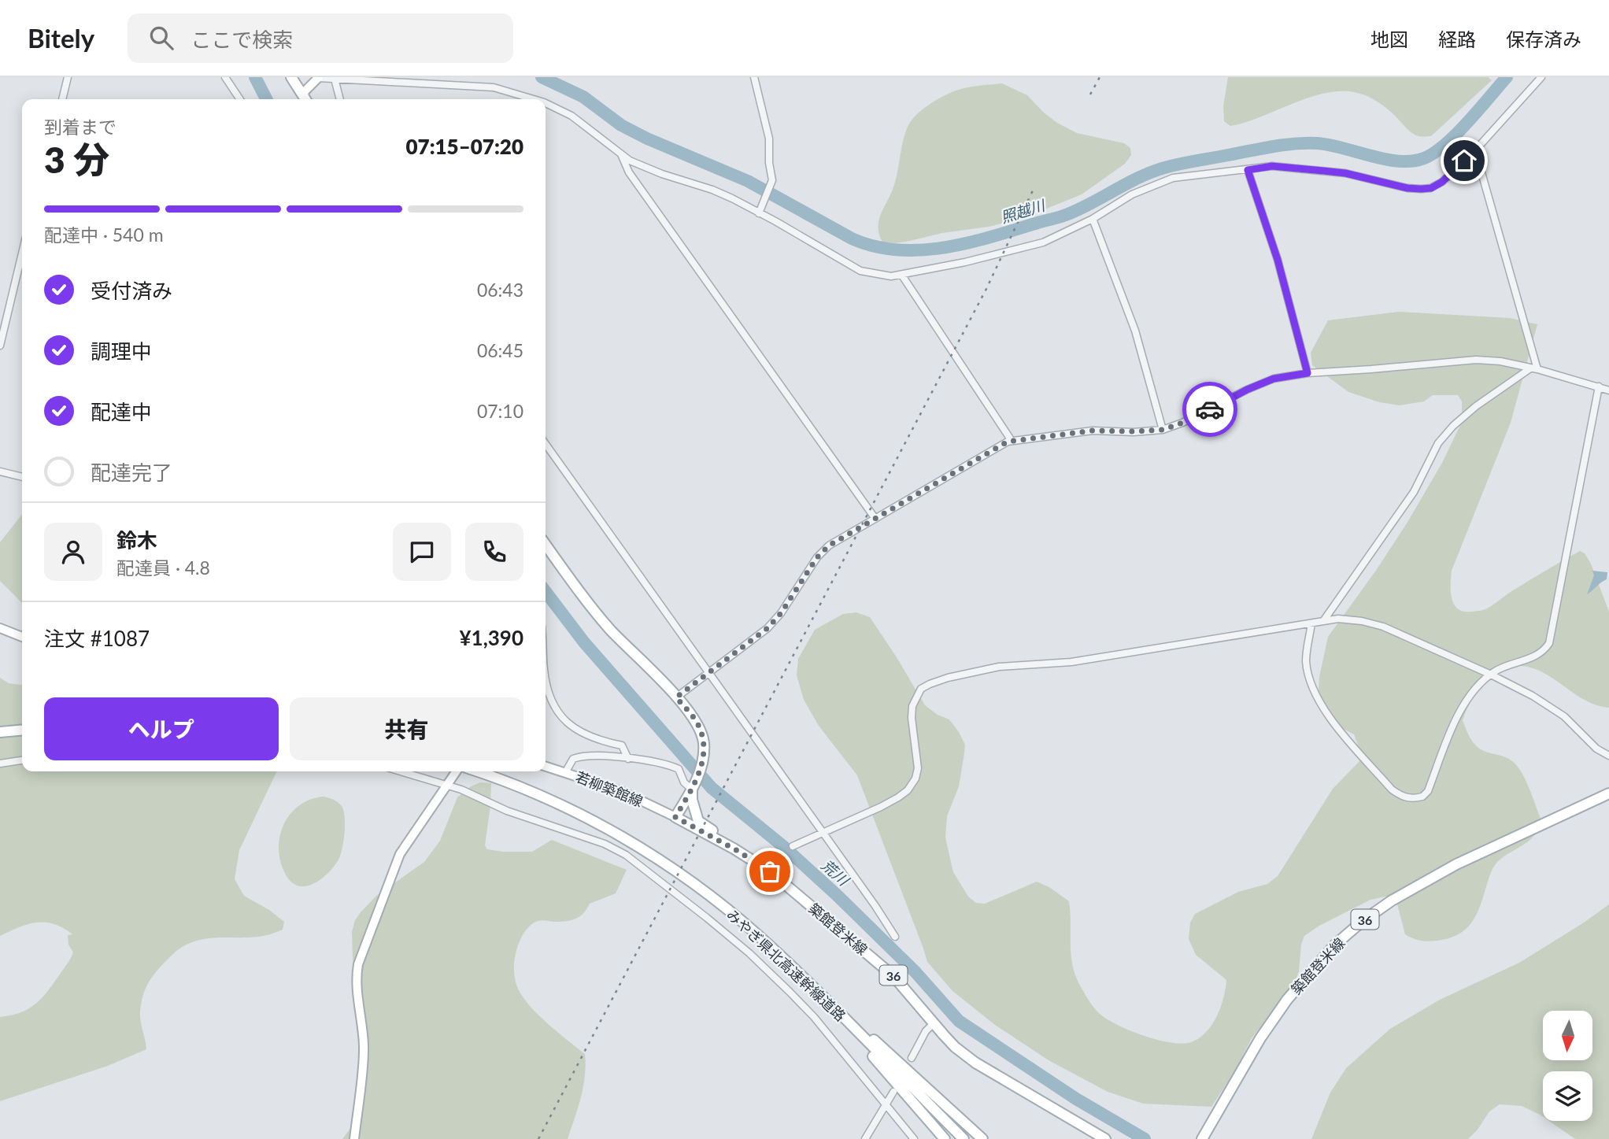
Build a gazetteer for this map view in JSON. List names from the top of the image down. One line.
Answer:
{"streets":{"main road":["36","築館登米線","みやぎ県北高速幹線道路"],"street":["若柳築館線"]},"crossings":[["若柳築館線","築館登米線"]],"water":["照越川","荒川"],"north":"bottom","page":{"header":"Bitely","search":"ここで検索","nav":["地図","経路","保存済み"],"heading":["3 分","到着まで","07:15–07:20"],"panel":["鈴木","配達員 · 4.8","注文 #1087","¥1,390"],"bar":"配達中 · 540 m","list":[["受付済み","06:43"],["調理中","06:45"],["配達中","07:10"],"配達完了"],"buttons":["ヘルプ","共有"]}}
